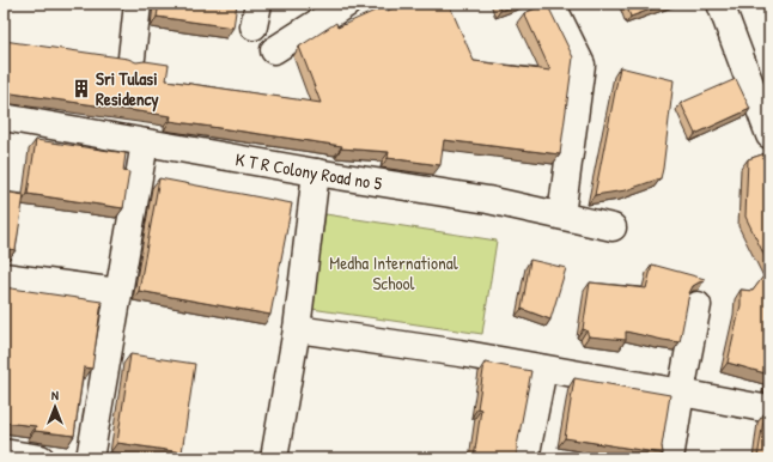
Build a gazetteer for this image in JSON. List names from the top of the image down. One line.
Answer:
{"streets":{"street":["K T R Colony Road no 5"]},"parks":["Medha International School"],"places":{"building":["Sri Tulasi Residency"]},"north":"top"}
